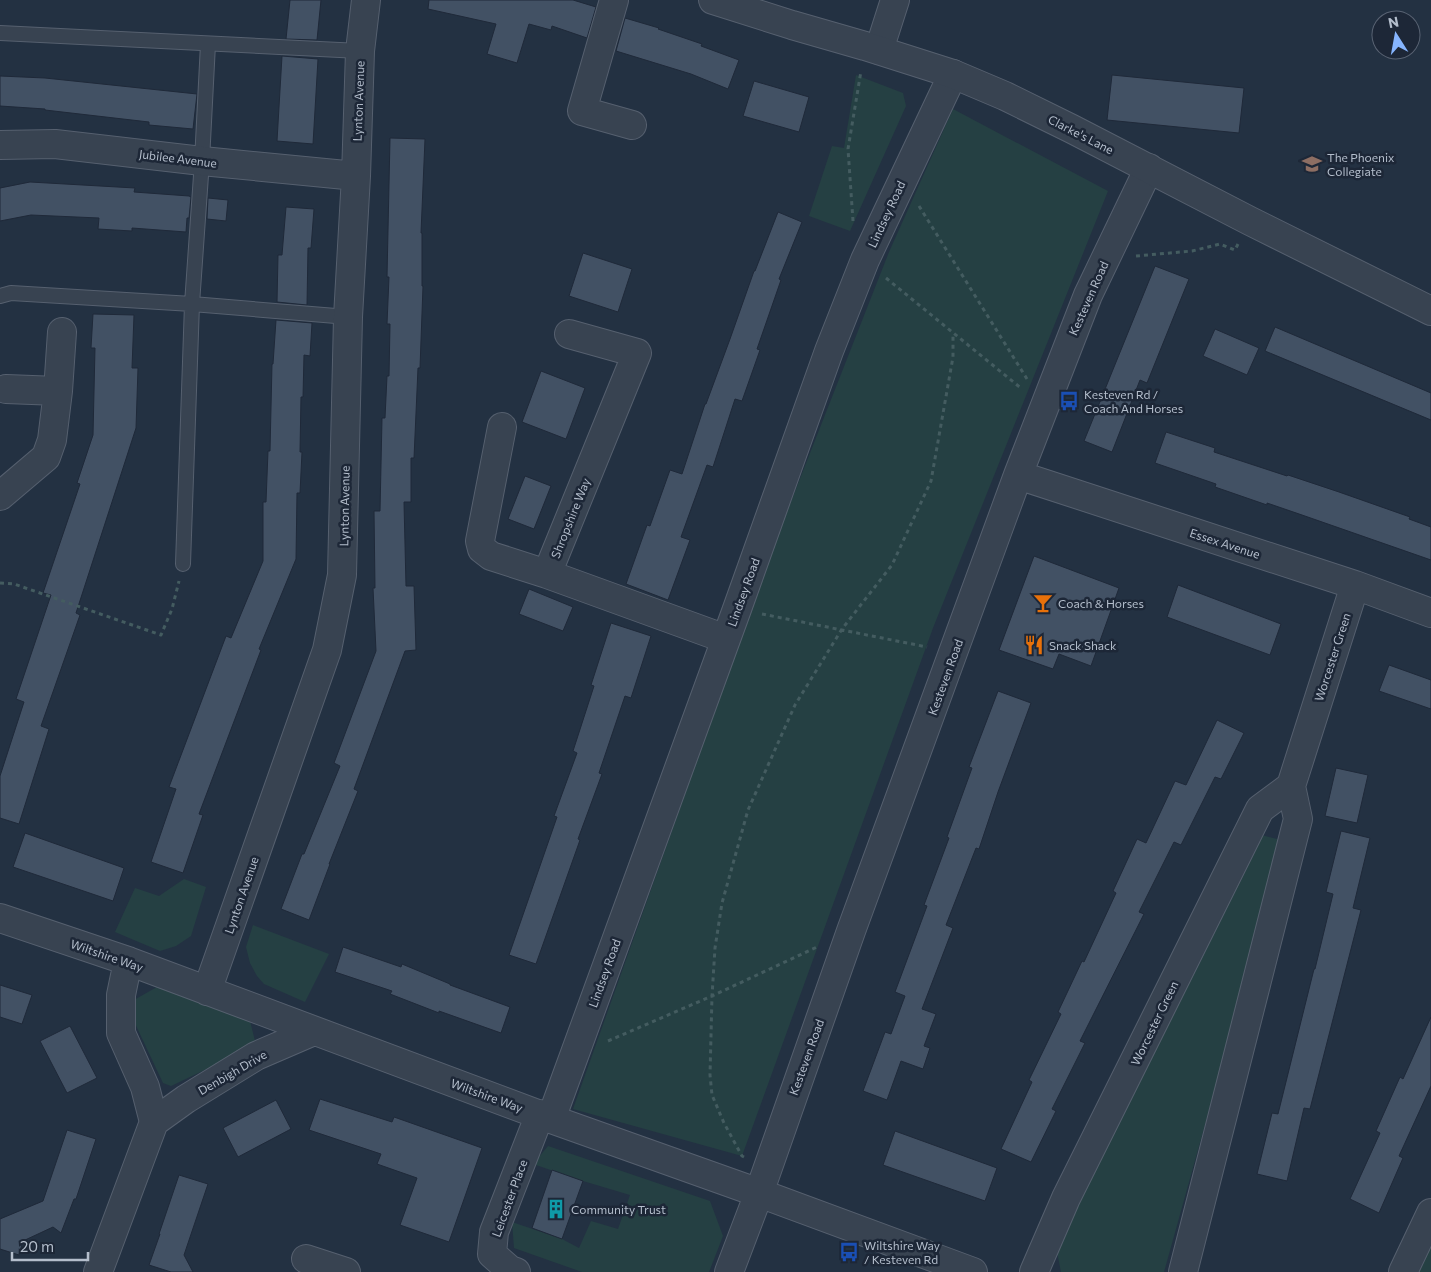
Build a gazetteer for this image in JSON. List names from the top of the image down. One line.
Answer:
{"streets":{"street":["Lynton Avenue","Clarke's Lane","Jubilee Avenue","Lindsey Road","Kesteven Road","Shropshire Way","Essex Avenue","Worcester Green","Wiltshire Way","Denbigh Drive","Leicester Place"]},"crossings":[["Lynton Avenue","Jubilee Avenue"],["Lynton Avenue","Wiltshire Way"],["Clarke's Lane","Lindsey Road"],["Clarke's Lane","Kesteven Road"],["Lindsey Road","Shropshire Way"],["Lindsey Road","Wiltshire Way"],["Lindsey Road","Leicester Place"],["Kesteven Road","Essex Avenue"],["Kesteven Road","Wiltshire Way"],["Essex Avenue","Worcester Green"],["Wiltshire Way","Denbigh Drive"],["Wiltshire Way","Leicester Place"]],"places":{"school or university":["The Phoenix Collegiate"],"bus stop":["Kesteven Rd / Coach And Horses","Wiltshire Way / Kesteven Rd"],"bar":["Coach & Horses"],"restaurant":["Snack Shack"],"building":["Community Trust"]},"scale_bar":"20 m","north":"top"}
